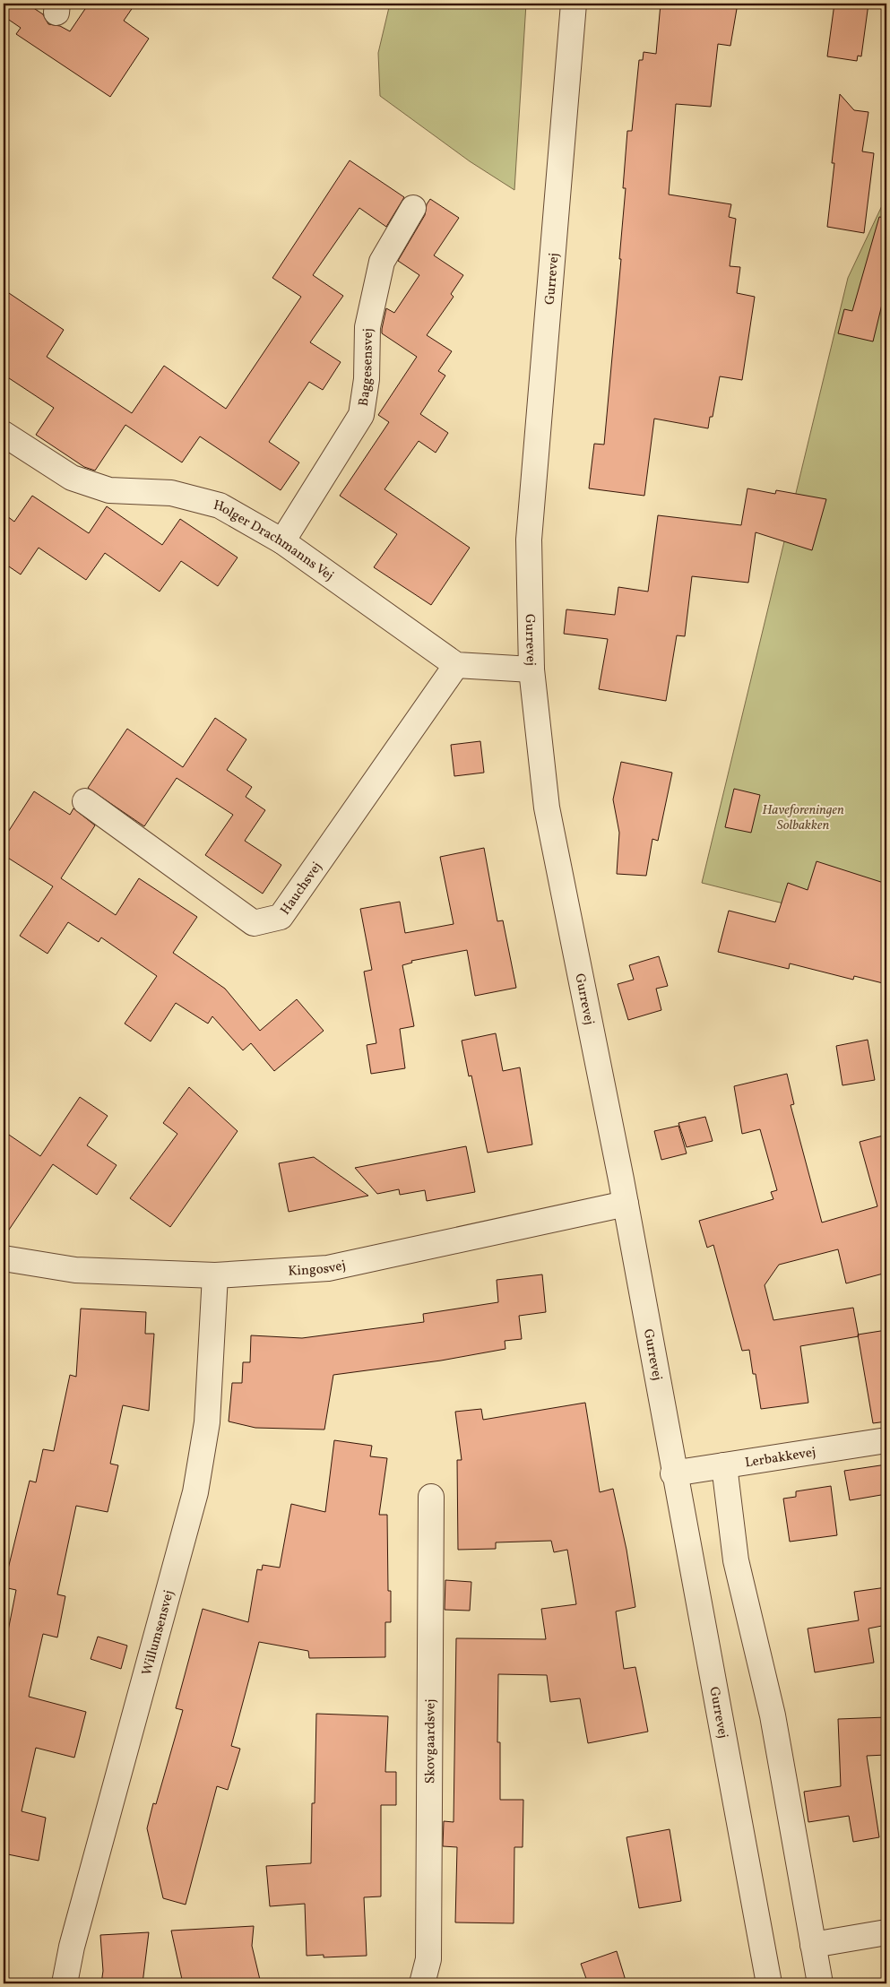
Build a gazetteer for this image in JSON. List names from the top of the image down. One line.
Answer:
{"streets":{"street":["Gurrevej","Baggesensvej","Holger Drachmanns Vej","Hauchsvej","Kingosvej","Lerbakkevej","Willumsensvej","Skovgaardsvej"]},"crossings":[["Gurrevej","Kingosvej"],["Gurrevej","Lerbakkevej"],["Baggesensvej","Holger Drachmanns Vej"],["Holger Drachmanns Vej","Hauchsvej"],["Kingosvej","Willumsensvej"]],"parks":["Haveforeningen Solbakken"]}
